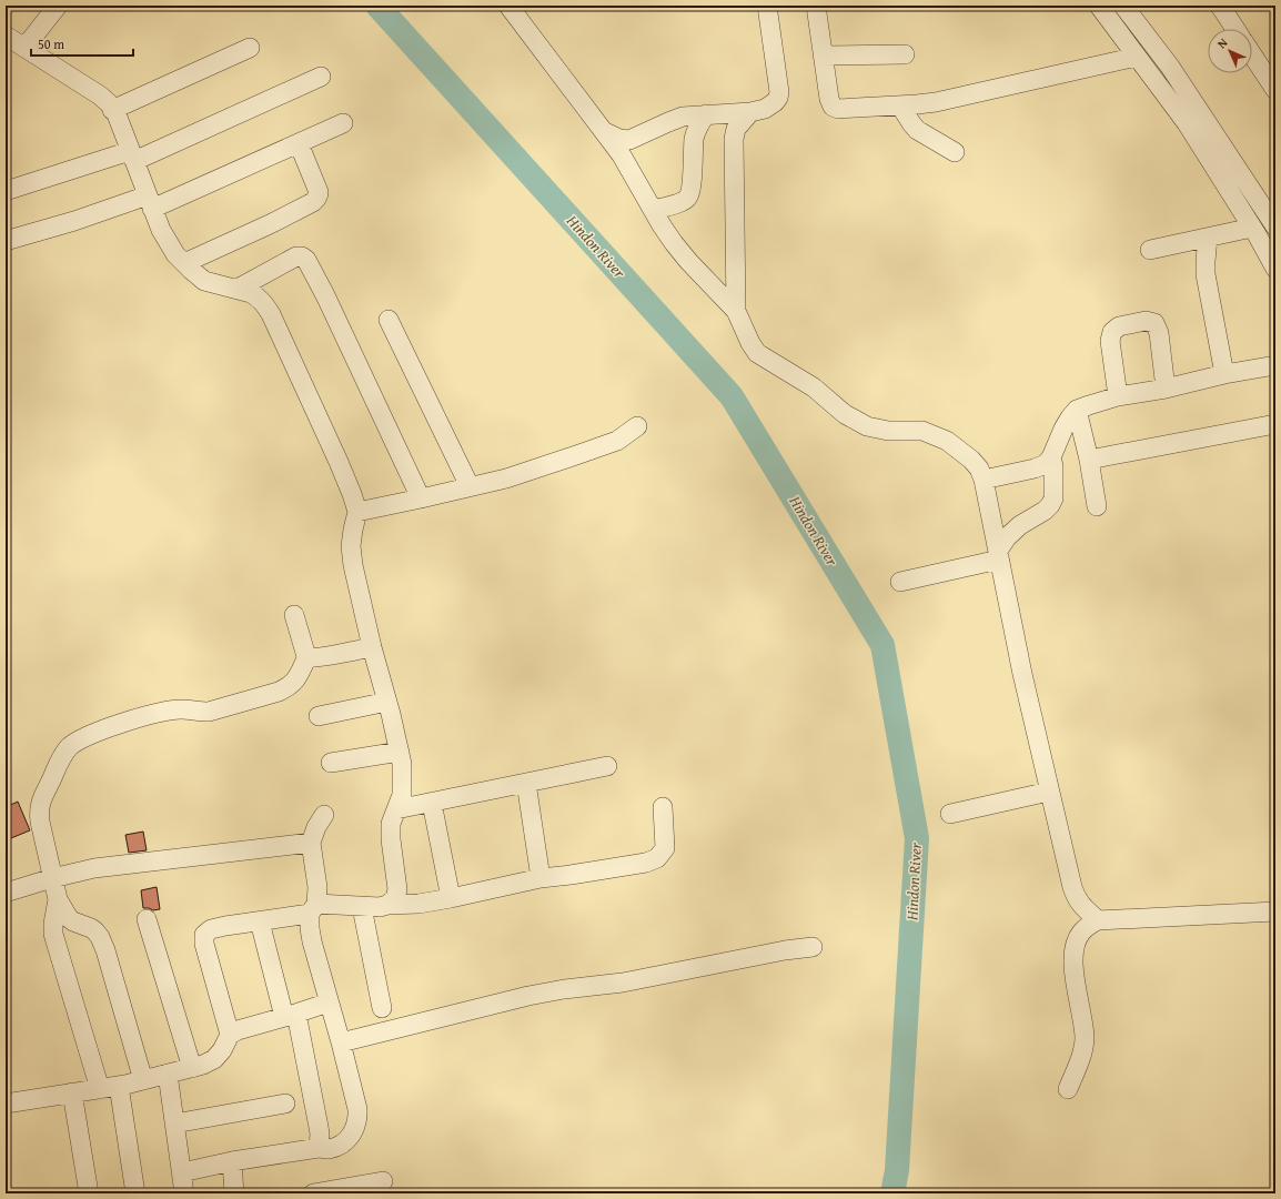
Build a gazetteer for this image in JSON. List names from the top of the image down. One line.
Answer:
{"water":["Hindon River"],"scale_bar":"50 m","north":"top left"}
